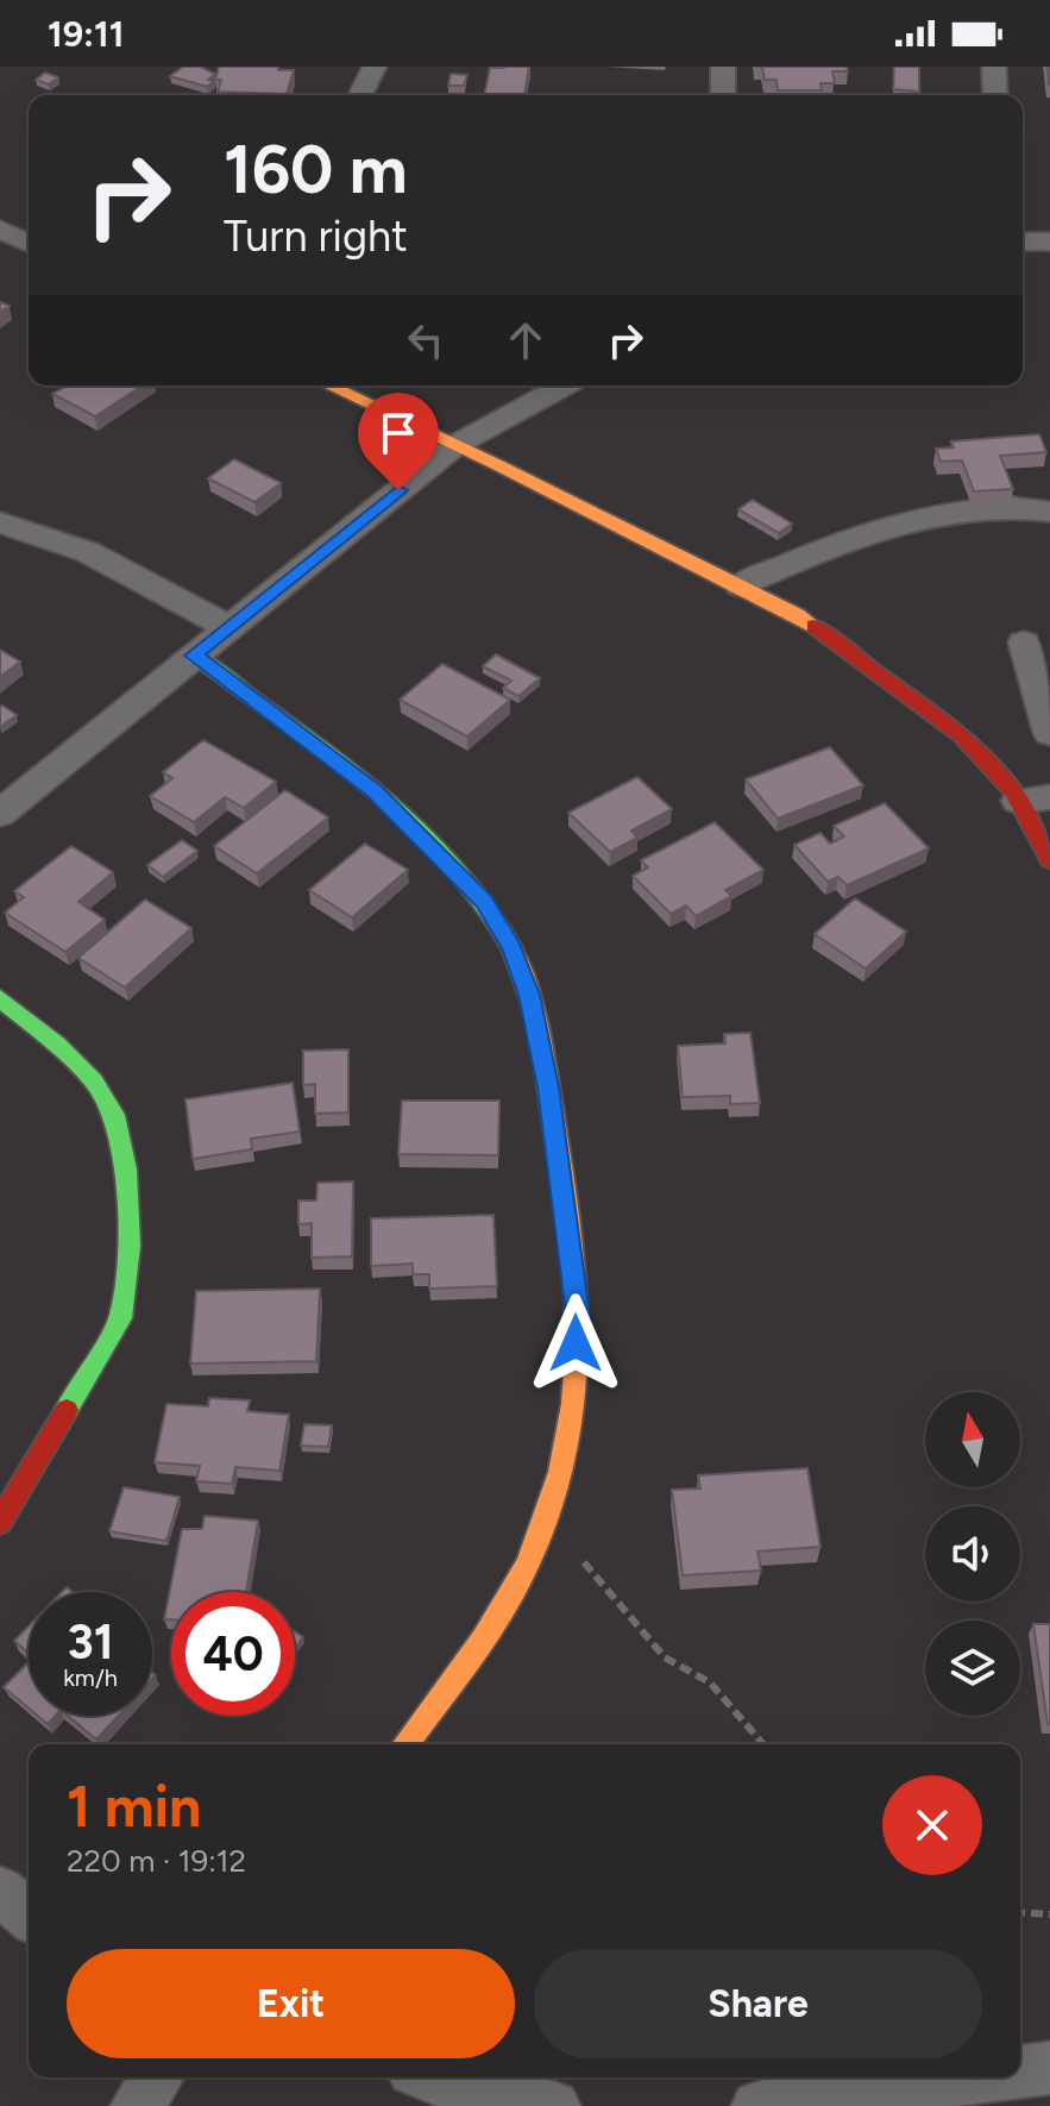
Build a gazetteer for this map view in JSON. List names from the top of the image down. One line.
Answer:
{"north":"top","page":{"status":"19:11","turn":["160 m","Turn right"],"speed":"31 km/h","limit":"40","heading":["1 min","220 m · 19:12"],"buttons":["Exit","Share"]}}
